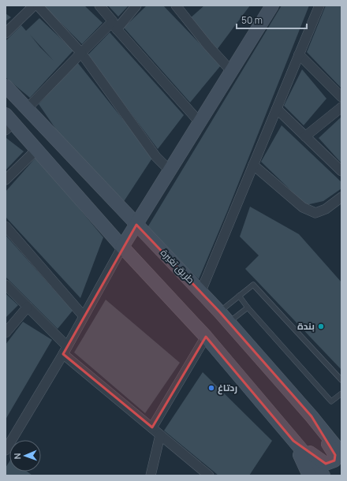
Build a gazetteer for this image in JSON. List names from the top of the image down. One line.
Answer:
{"streets":{"main road":["طريق تغيرة"]},"places":["بندة","ردتاغ"],"scale_bar":"50 m","north":"left"}
